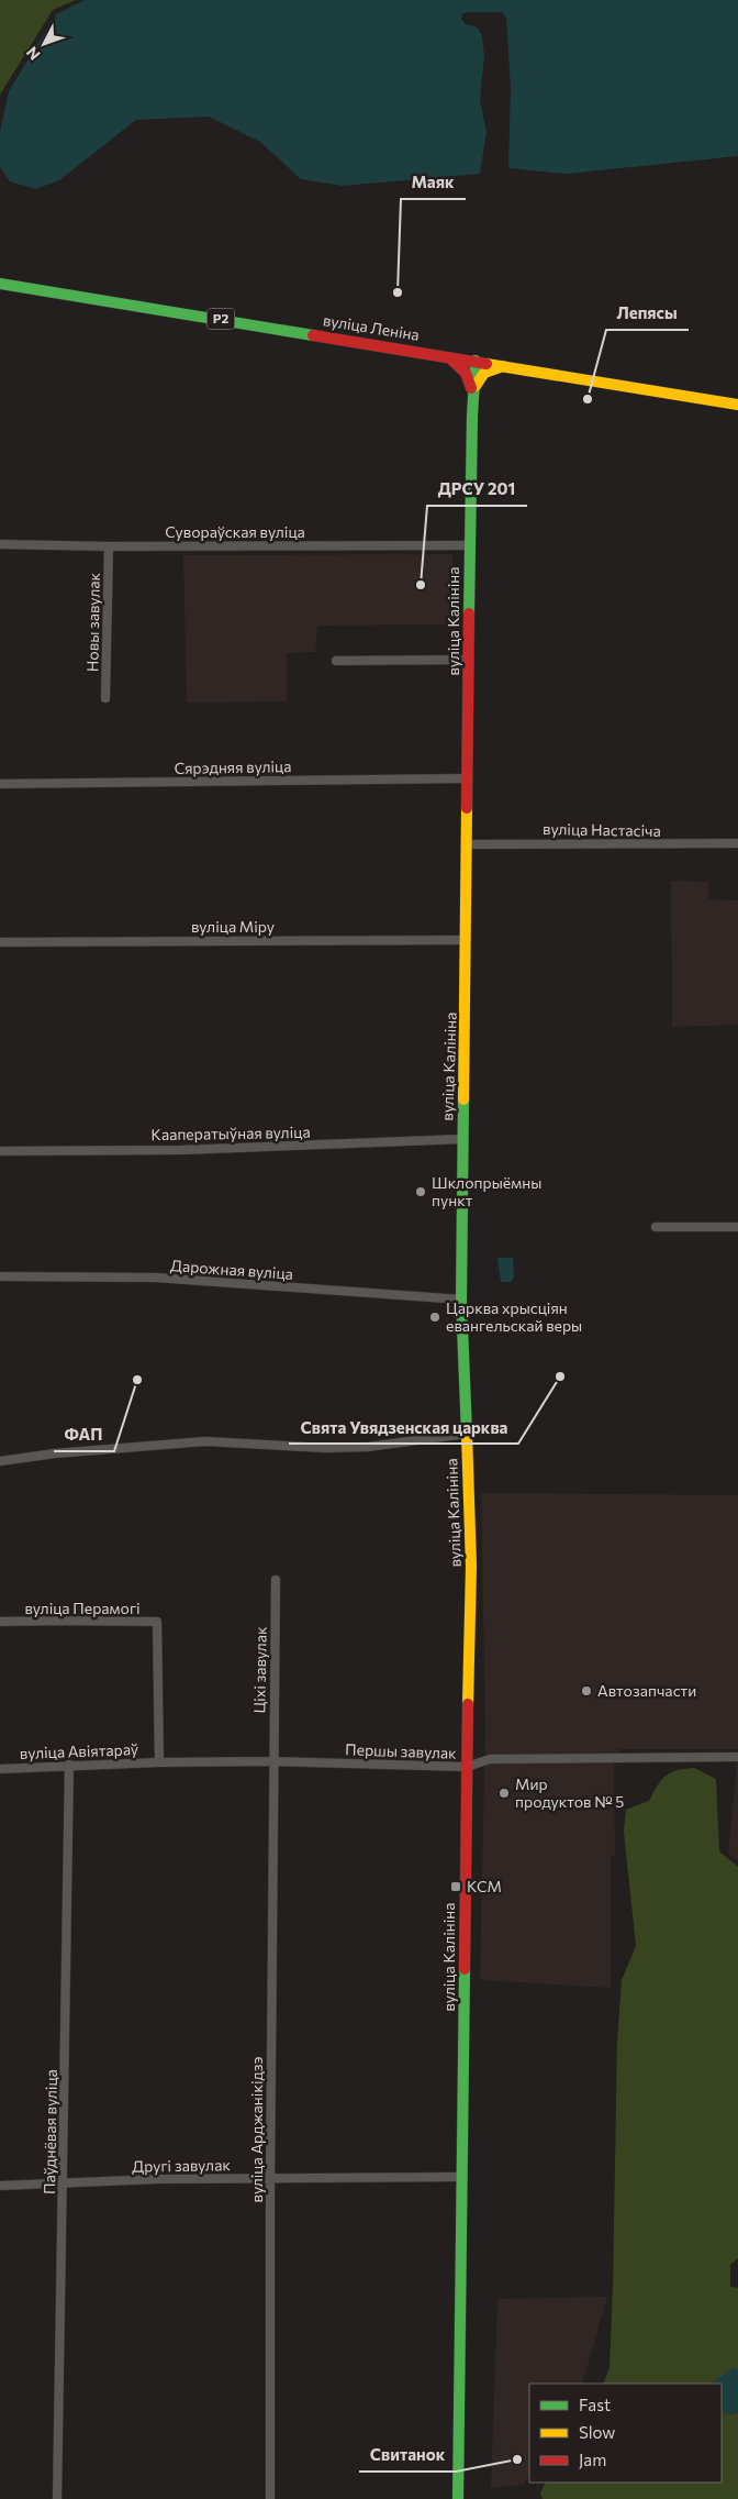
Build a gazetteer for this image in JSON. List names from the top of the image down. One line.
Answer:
{"streets":{"street":["Р2","вуліца Леніна","Сувораўская вуліца","вуліца Калініна","Новы завулак","Сярэдняя вуліца","вуліца Настасіча","вуліца Міру","Кааператыўная вуліца","Дарожная вуліца","вуліца Перамогі","Ціхі завулак","вуліца Авіятараў","Першы завулак","вуліца Арджанікідзэ","Паўднёвая вуліца","Другі завулак"]},"crossings":[["вуліца Леніна","вуліца Калініна"],["Сувораўская вуліца","вуліца Калініна"],["Сувораўская вуліца","Новы завулак"],["вуліца Калініна","Сярэдняя вуліца"],["вуліца Калініна","вуліца Настасіча"],["вуліца Калініна","вуліца Міру"],["вуліца Калініна","Кааператыўная вуліца"],["вуліца Калініна","Дарожная вуліца"],["вуліца Калініна","Першы завулак"],["вуліца Калініна","Другі завулак"],["вуліца Перамогі","вуліца Авіятараў"],["вуліца Перамогі","Першы завулак"],["Ціхі завулак","Першы завулак"],["Ціхі завулак","вуліца Арджанікідзэ"],["вуліца Авіятараў","Першы завулак"],["вуліца Авіятараў","Паўднёвая вуліца"],["Першы завулак","вуліца Арджанікідзэ"],["вуліца Арджанікідзэ","Другі завулак"],["Паўднёвая вуліца","Другі завулак"]],"places":{"other":["Маяк","Лепясы","ДРСУ 201","Шклопрыёмны пункт","Царква хрысціян евангельскай веры","Свята Увядзенская царква","ФАП","Автозапчасти","Мир продуктов № 5","Свитанок"],"transit":["КСМ"]},"legend":["Fast","Slow","Jam"],"north":"bottom left"}
